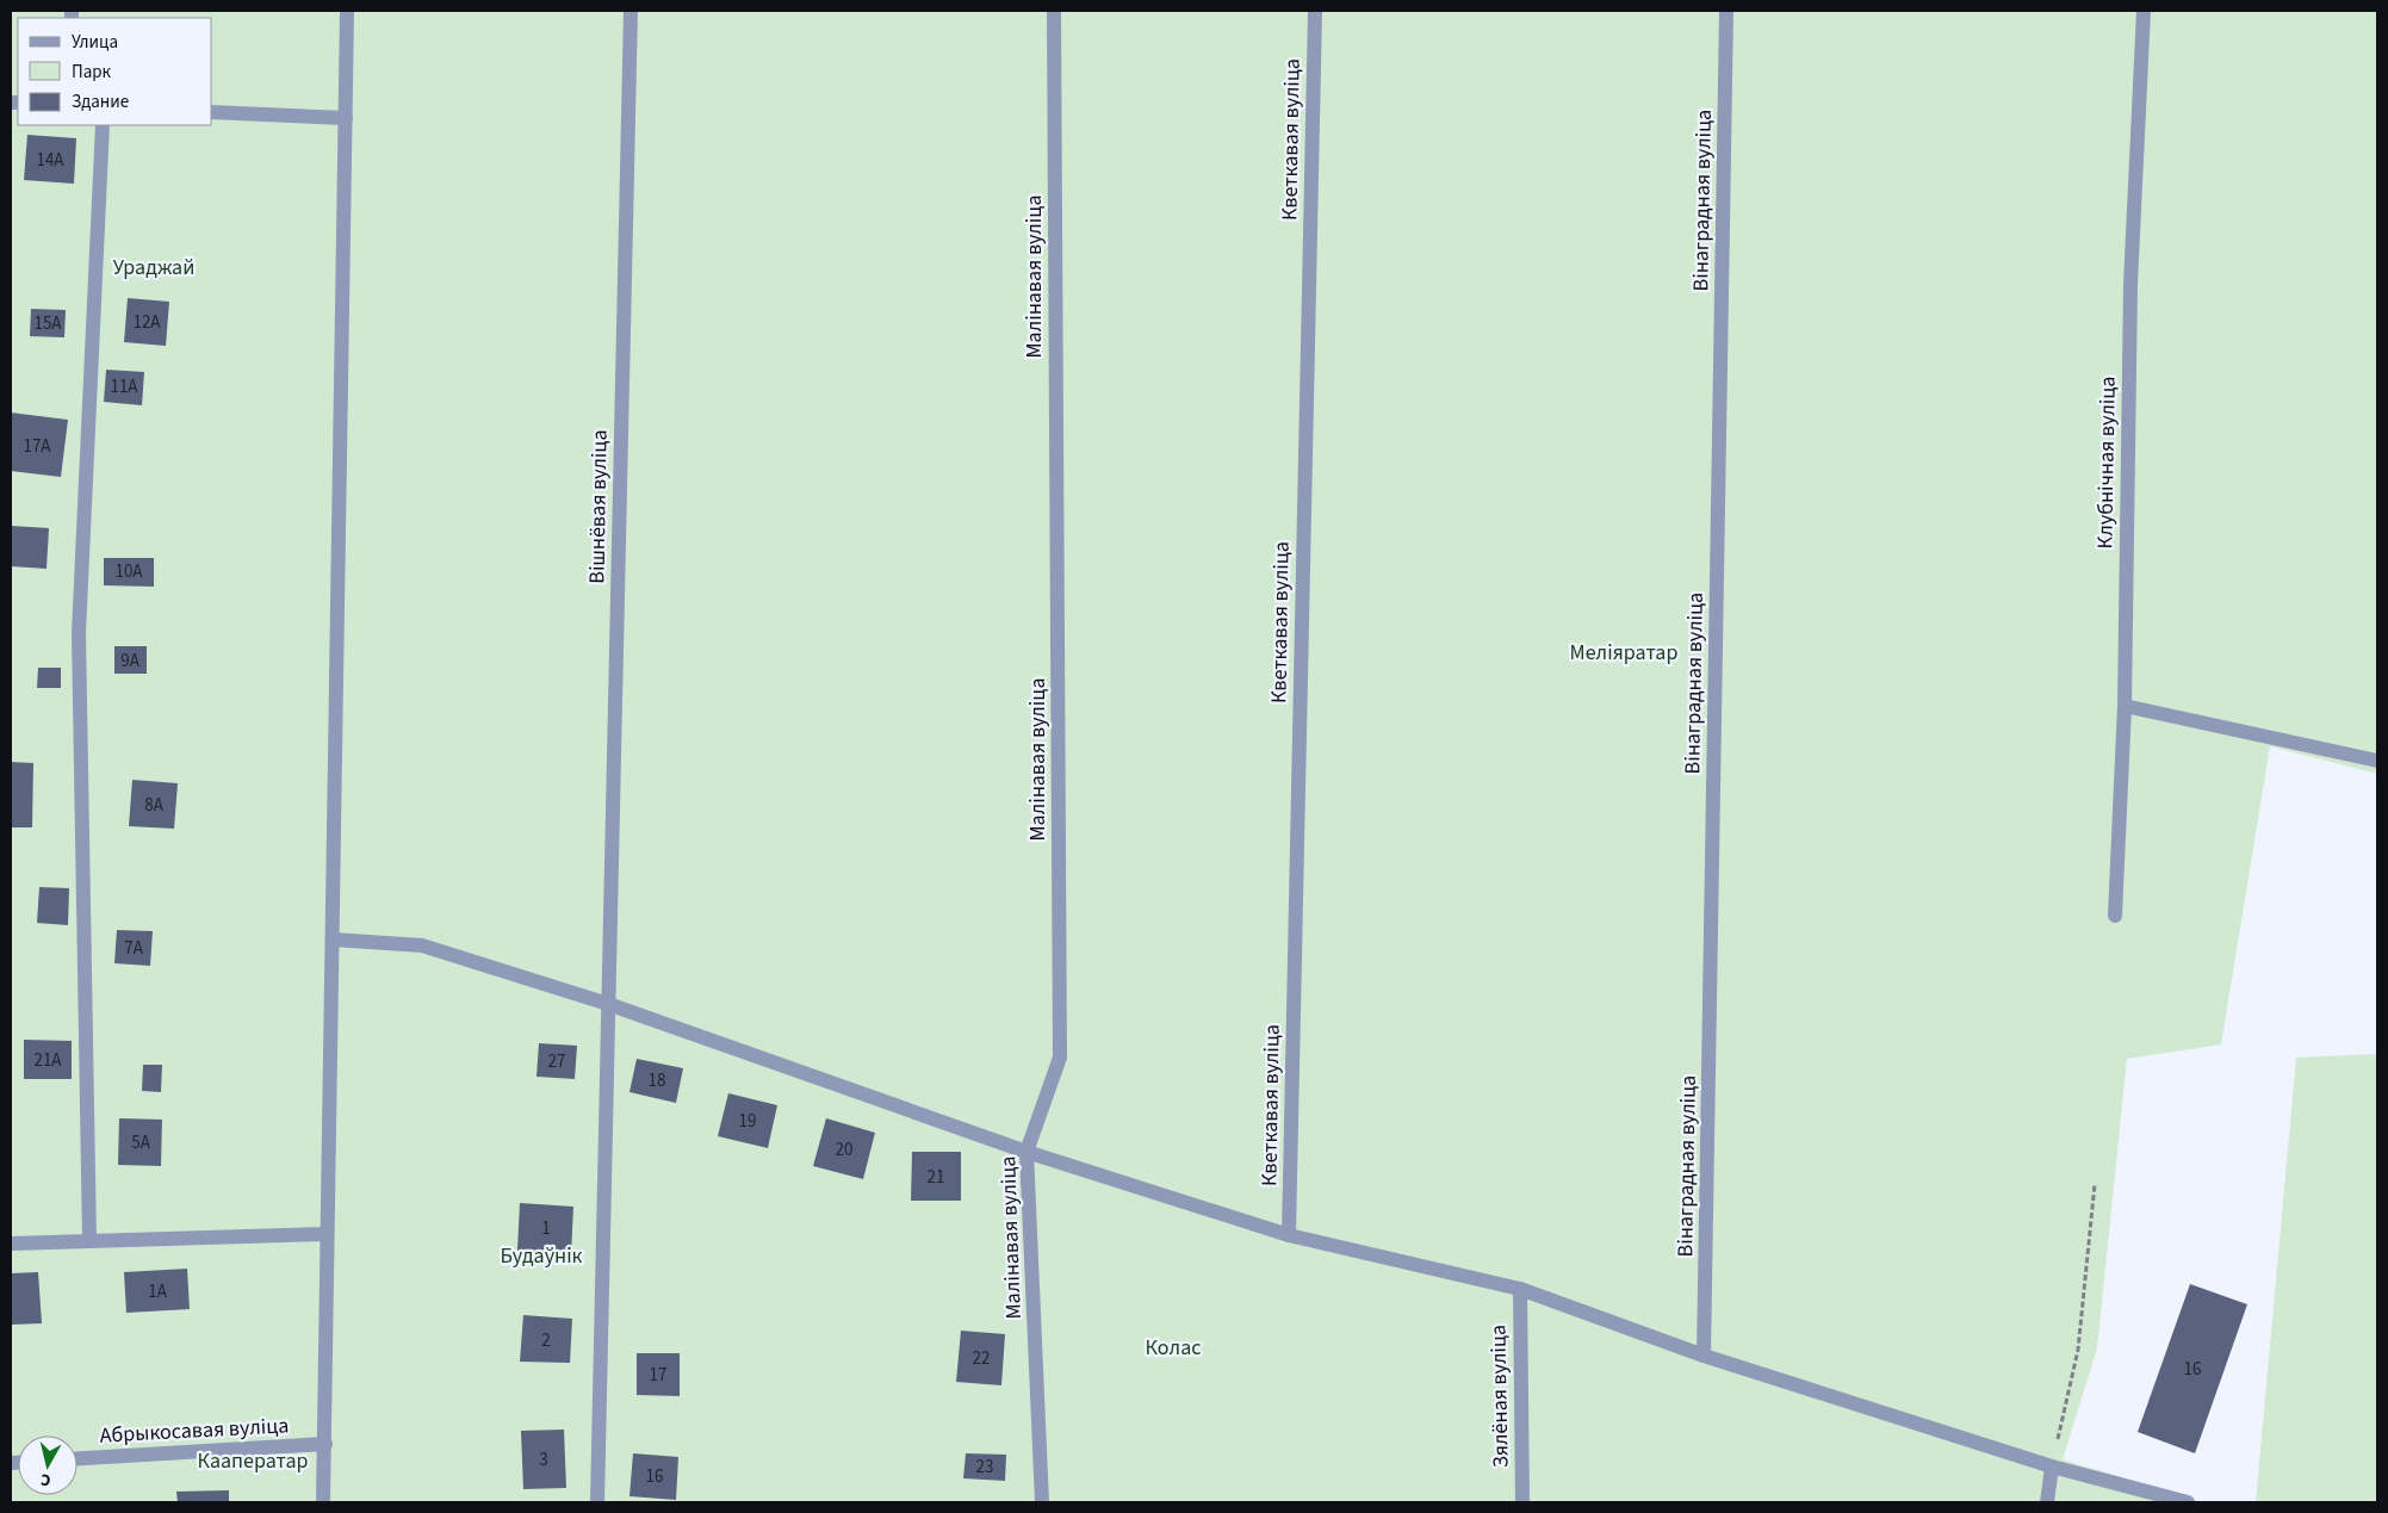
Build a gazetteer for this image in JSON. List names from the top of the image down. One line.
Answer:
{"streets":{"street":["Кветкавая вуліца","Вінаградная вуліца","Малінавая вуліца","Клубнічная вуліца","Вішнёвая вуліца","Зялёная вуліца","Абрыкосавая вуліца"]},"parks":["Ураджай","Меліяратар","Будаўнік","Колас","Кааператар"],"house_numbers":["14А","12А","15А","11А","17А","10А","9А","8А","7А","21А","27","18","19","5А","20","21","1","1А","2","22","16","17","3","23","16"],"legend":["Улица","Парк","Здание"],"north":"bottom"}
